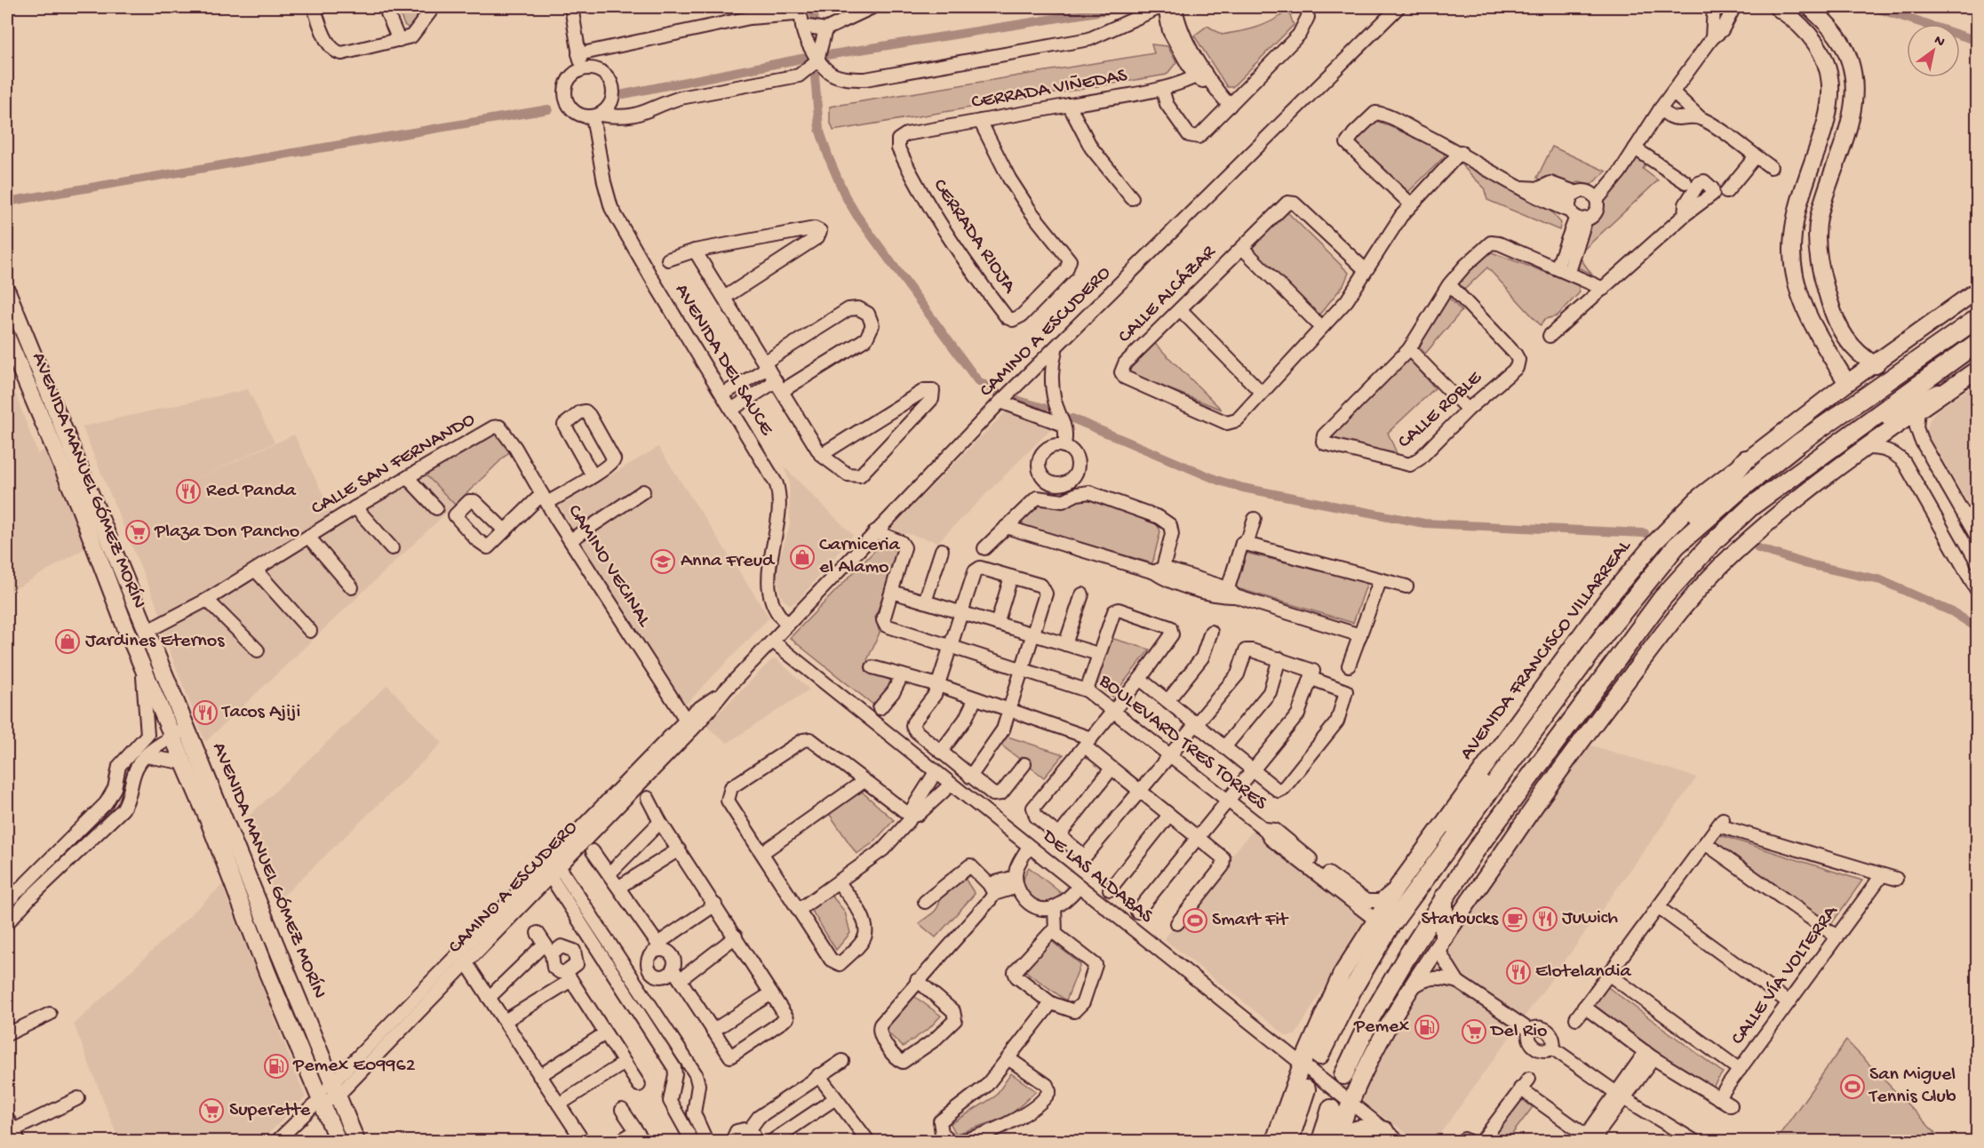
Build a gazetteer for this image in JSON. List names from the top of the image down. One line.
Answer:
{"streets":{"highway":["AVENIDA FRANCISCO VILLARREAL"],"main road":["AVENIDA MANUEL GÓMEZ MORÍN"],"street":["CERRADA VIÑEDAS","CERRADA RIOJA","CALLE ALCÁZAR","CAMINO A ESCUDERO","AVENIDA DEL SAUCE","CALLE ROBLE","CALLE SAN FERNANDO","CAMINO VECINAL","BOULEVARD TRES TORRES","DE LAS ALDABAS","CALLE VÍA VOLTERRA"]},"crossings":[["CERRADA VIÑEDAS","CERRADA RIOJA"],["CAMINO A ESCUDERO","AVENIDA DEL SAUCE"],["CAMINO A ESCUDERO","AVENIDA MANUEL GÓMEZ MORÍN"],["CAMINO A ESCUDERO","CAMINO VECINAL"],["CAMINO A ESCUDERO","DE LAS ALDABAS"],["CALLE SAN FERNANDO","AVENIDA MANUEL GÓMEZ MORÍN"],["CALLE SAN FERNANDO","CAMINO VECINAL"],["AVENIDA FRANCISCO VILLARREAL","BOULEVARD TRES TORRES"],["AVENIDA FRANCISCO VILLARREAL","DE LAS ALDABAS"]],"places":{"restaurant":["Red Panda","Tacos Ajiji","Juwich","Elotelandia"],"supermarket":["Plaza Don Pancho","Del Rio","Superette"],"shop":["Carniceria el Alamo","Jardines Eternos"],"school or university":["Anna Freud"],"cafe":["Starbucks"],"sports":["Smart Fit","San Miguel Tennis Club"],"fuel station":["Pemex","Pemex E09962"]},"north":"top right"}
